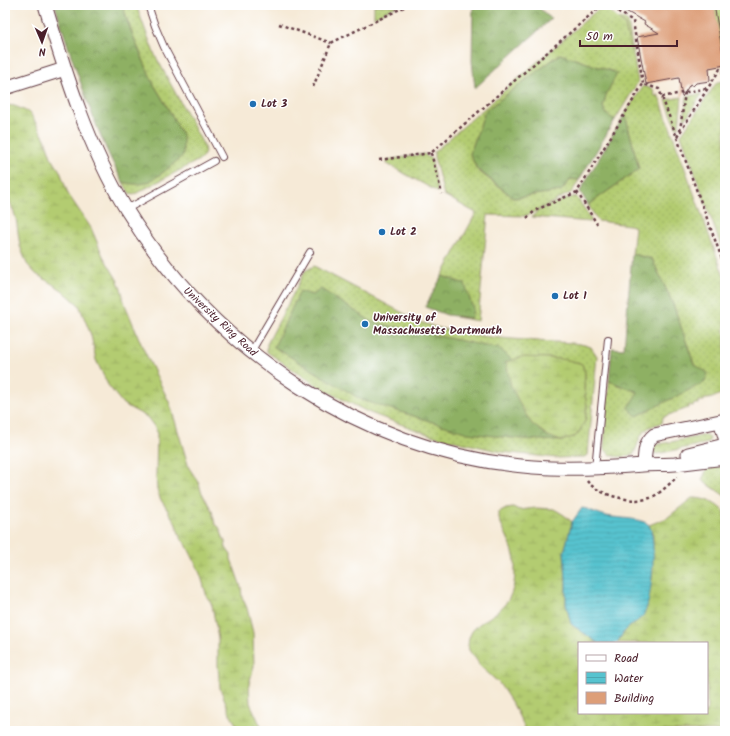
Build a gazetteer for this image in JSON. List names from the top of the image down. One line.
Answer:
{"streets":{"street":["University Ring Road"]},"places":["Lot 3","Lot 2","Lot 1","University of Massachusetts Dartmouth"],"legend":["Road","Water","Building"],"scale_bar":"50 m","north":"bottom"}
